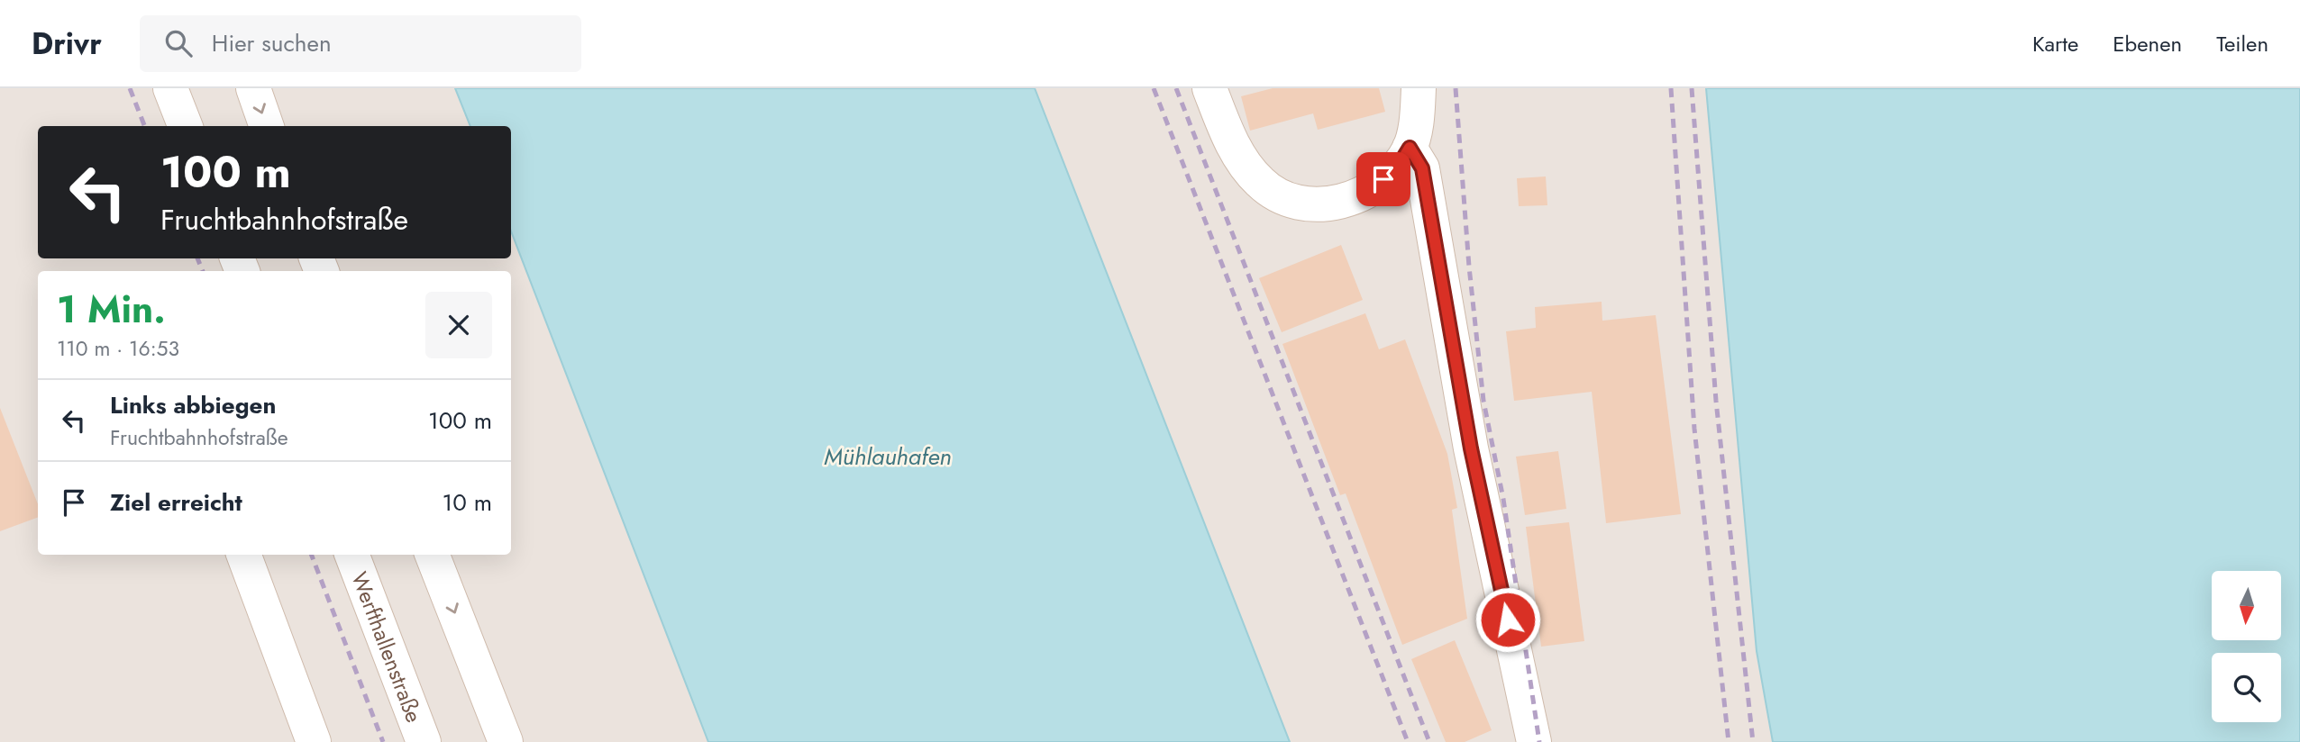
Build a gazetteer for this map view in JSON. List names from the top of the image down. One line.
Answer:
{"streets":{"street":["Werfthallenstraße"]},"water":["Mühlauhafen"],"north":"bottom","page":{"header":"Drivr","search":"Hier suchen","nav":["Karte","Ebenen","Teilen"],"turn":["100 m","Fruchtbahnhofstraße"],"heading":["1 Min.","110 m · 16:53"],"list":[{"name":"Links abbiegen","note":"Fruchtbahnhofstraße","value":"100 m"},{"name":"Ziel erreicht","value":"10 m"}]}}
